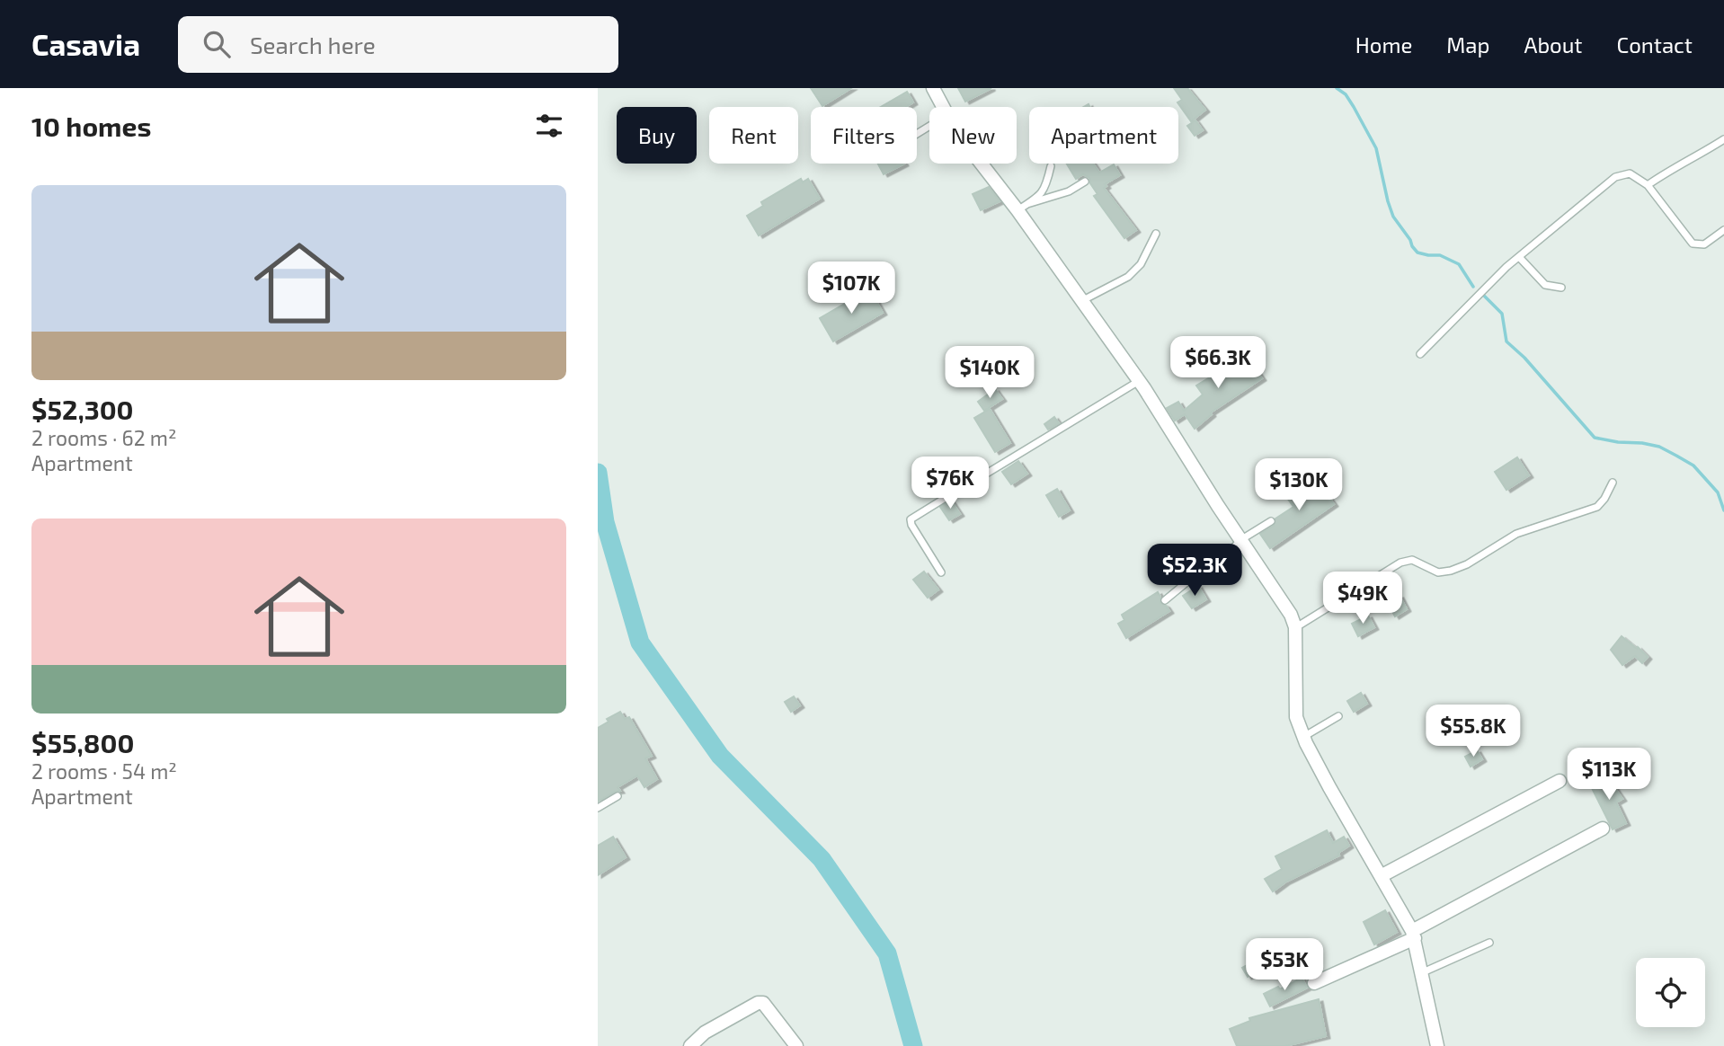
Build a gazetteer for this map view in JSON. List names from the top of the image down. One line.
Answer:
{"page":{"header":"Casavia","search":"Search here","nav":["Home","Map","About","Contact"],"heading":"10 homes","chip":["Buy","Rent","Filters","New","Apartment"],"list":[{"name":"$52,300","note":"2 rooms · 62 m² · Apartment"},{"name":"$55,800","note":"2 rooms · 54 m² · Apartment"}],"price":["$107K","$66.3K","$140K","$76K","$130K","$52.3K","$49K","$55.8K","$113K","$53K"]}}
